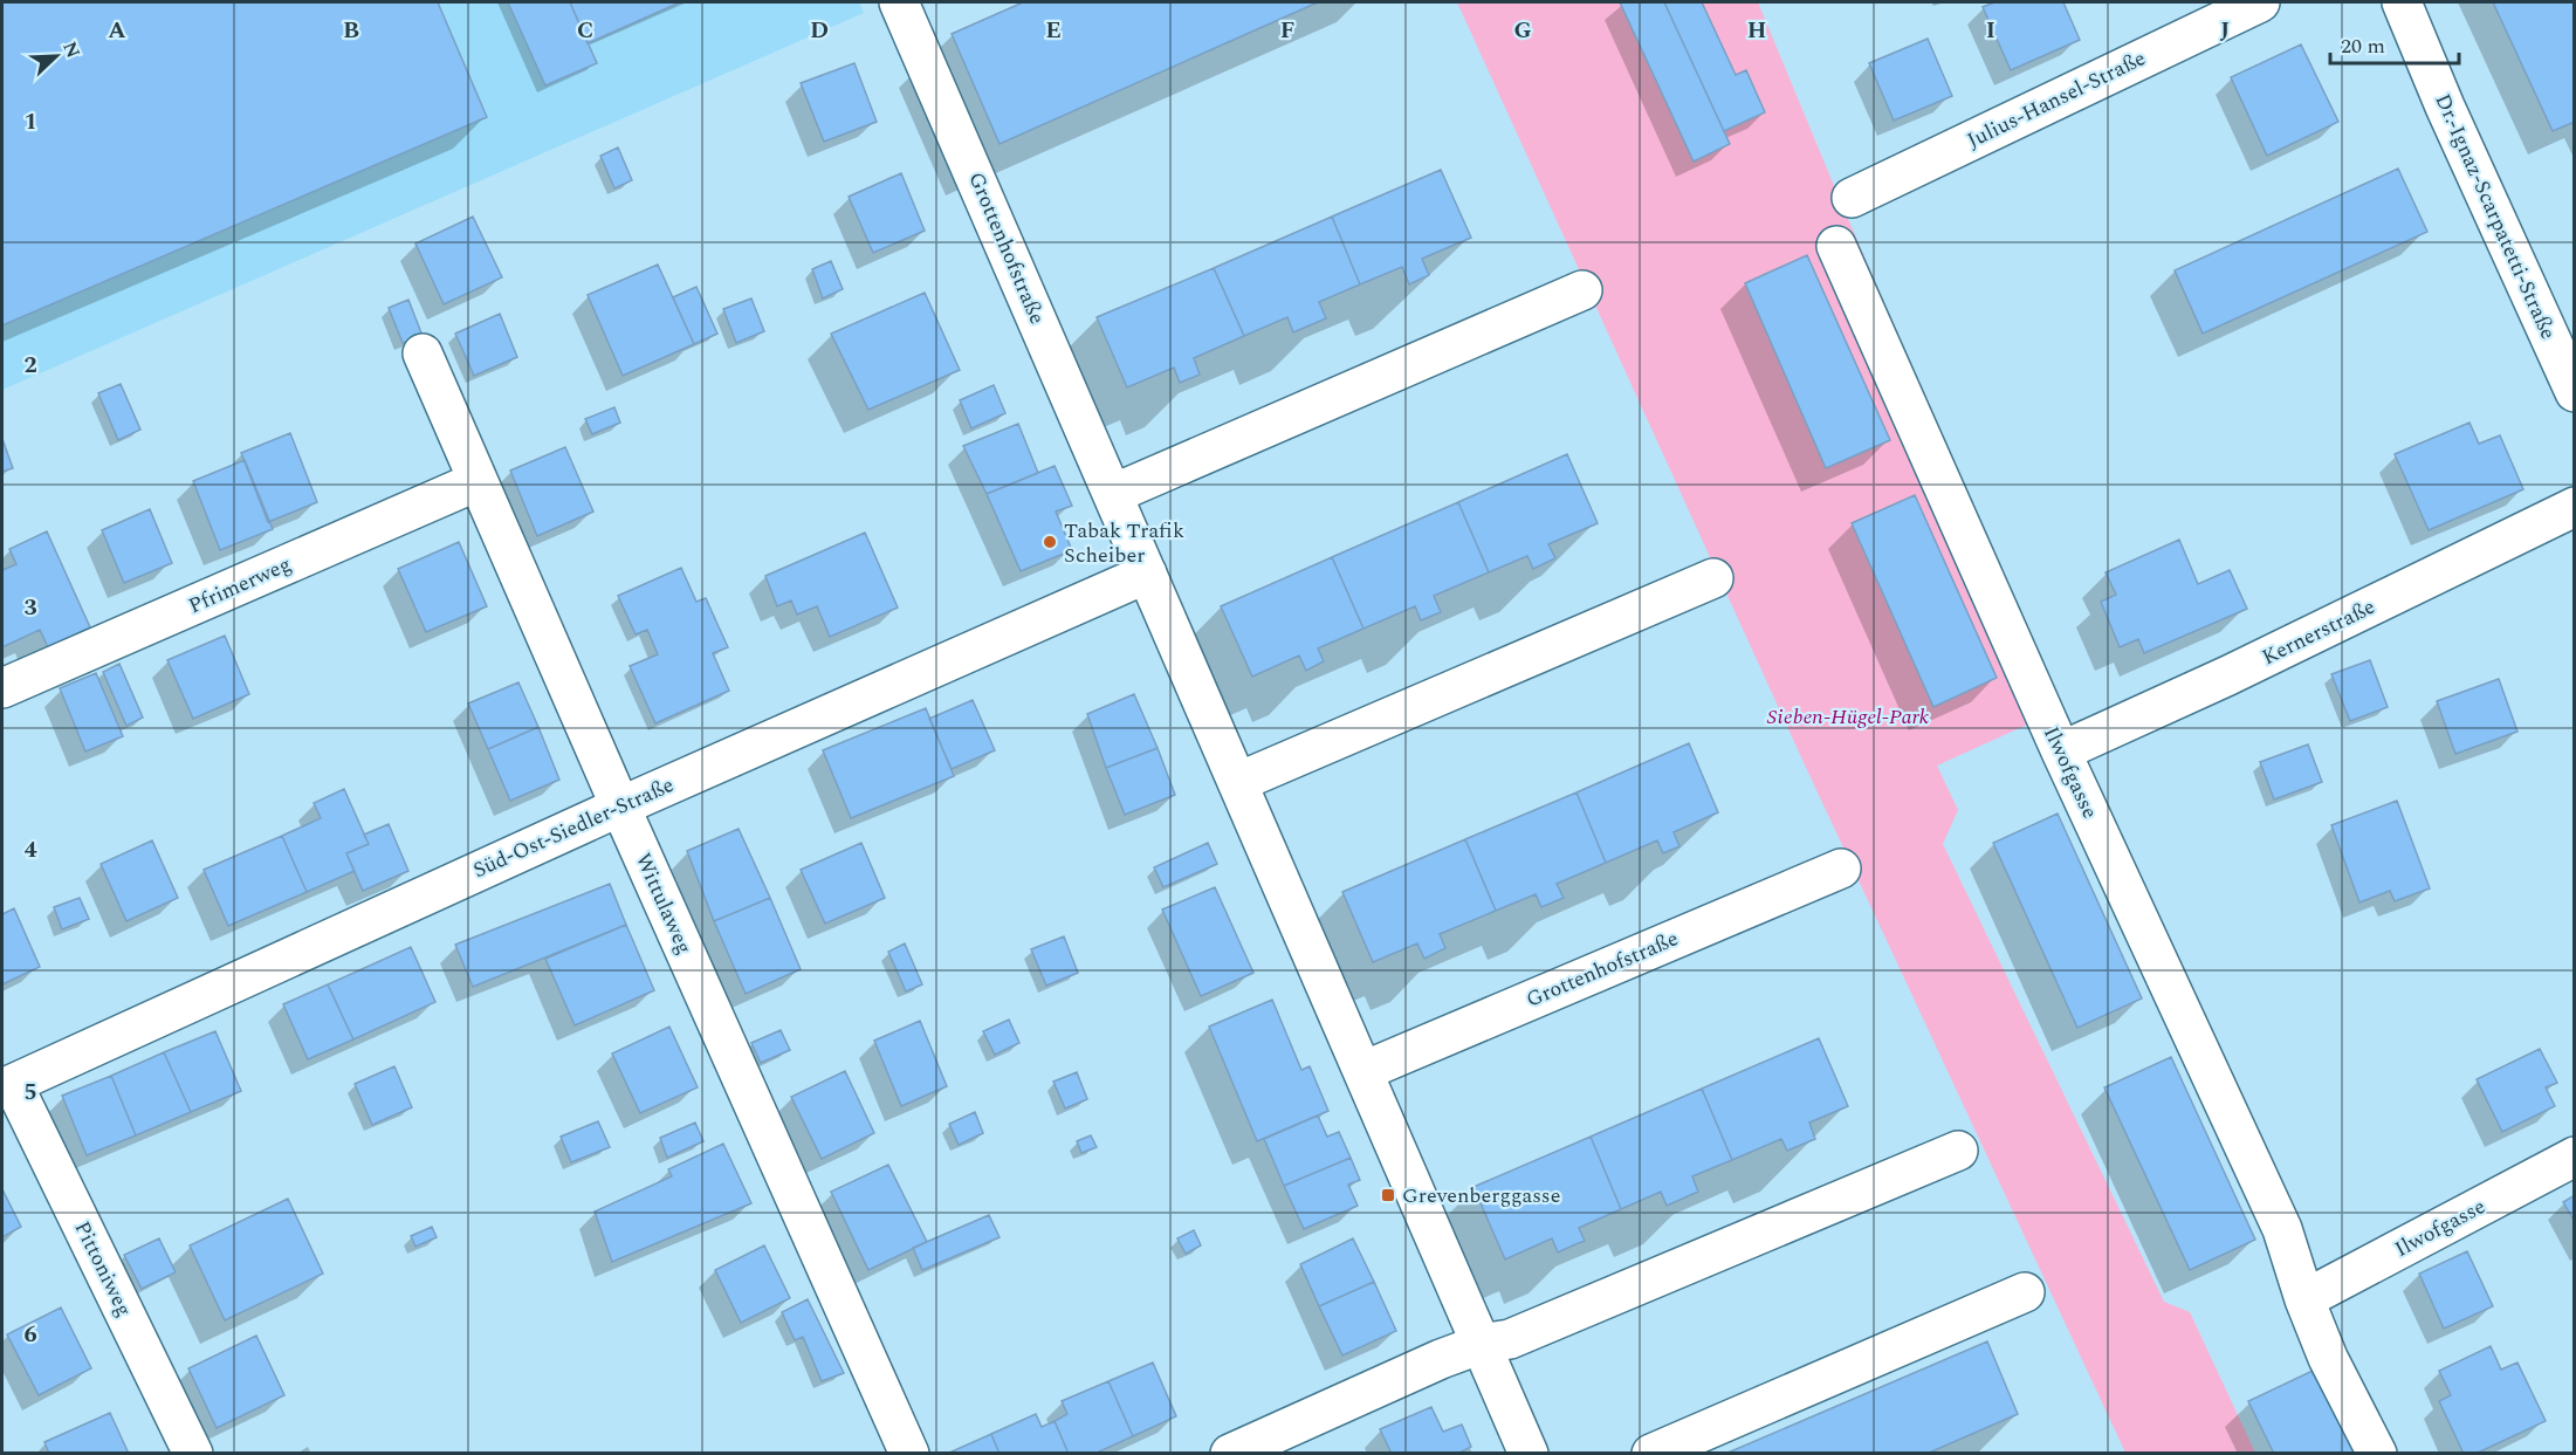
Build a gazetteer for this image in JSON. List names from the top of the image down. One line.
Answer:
{"streets":{"street":["Julius-Hansel-Straße","Dr.-Ignaz-Scarpatetti-Straße","Grottenhofstraße","Pfrimerweg","Kernerstraße","Ilwofgasse","Süd-Ost-Siedler-Straße","Wittulaweg","Pittoniweg"]},"crossings":[["Grottenhofstraße","Süd-Ost-Siedler-Straße"],["Pfrimerweg","Wittulaweg"],["Kernerstraße","Ilwofgasse"],["Süd-Ost-Siedler-Straße","Wittulaweg"],["Süd-Ost-Siedler-Straße","Pittoniweg"]],"parks":["Sieben-Hügel-Park"],"places":{"other":["Tabak Trafik Scheiber"],"transit":["Grevenberggasse"]},"scale_bar":"20 m","north":"top right","grid":{"columns":["A","B","C","D","E","F","G","H","I","J"],"rows":["1","2","3","4","5","6"]}}
